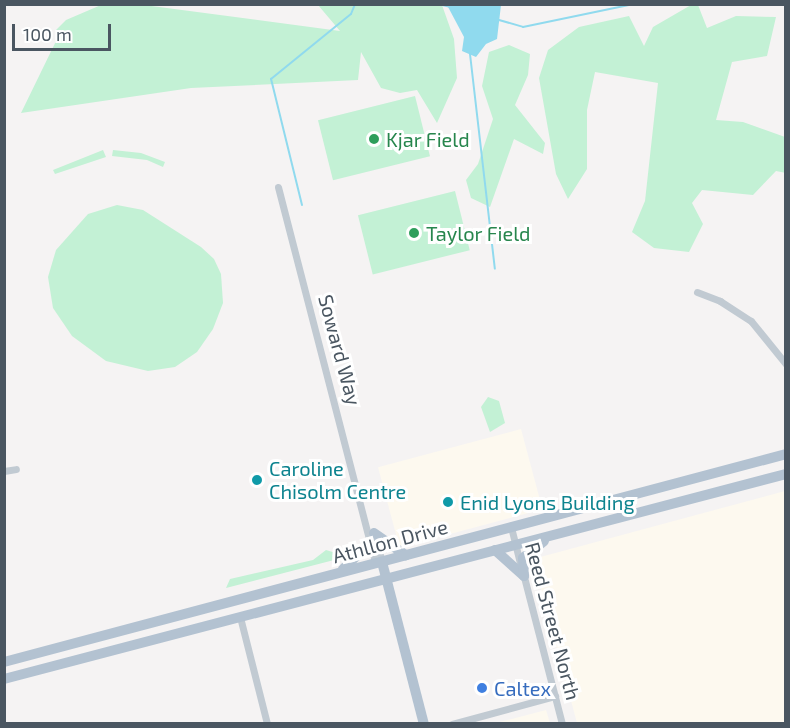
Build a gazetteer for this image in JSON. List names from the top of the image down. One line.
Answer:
{"streets":{"main road":["Soward Way","Athllon Drive"],"street":["Reed Street North"]},"crossings":[["Soward Way","Athllon Drive"],["Athllon Drive","Reed Street North"]],"places":["Kjar Field","Taylor Field","Caroline Chisolm Centre","Enid Lyons Building","Caltex"],"scale_bar":"100 m"}
